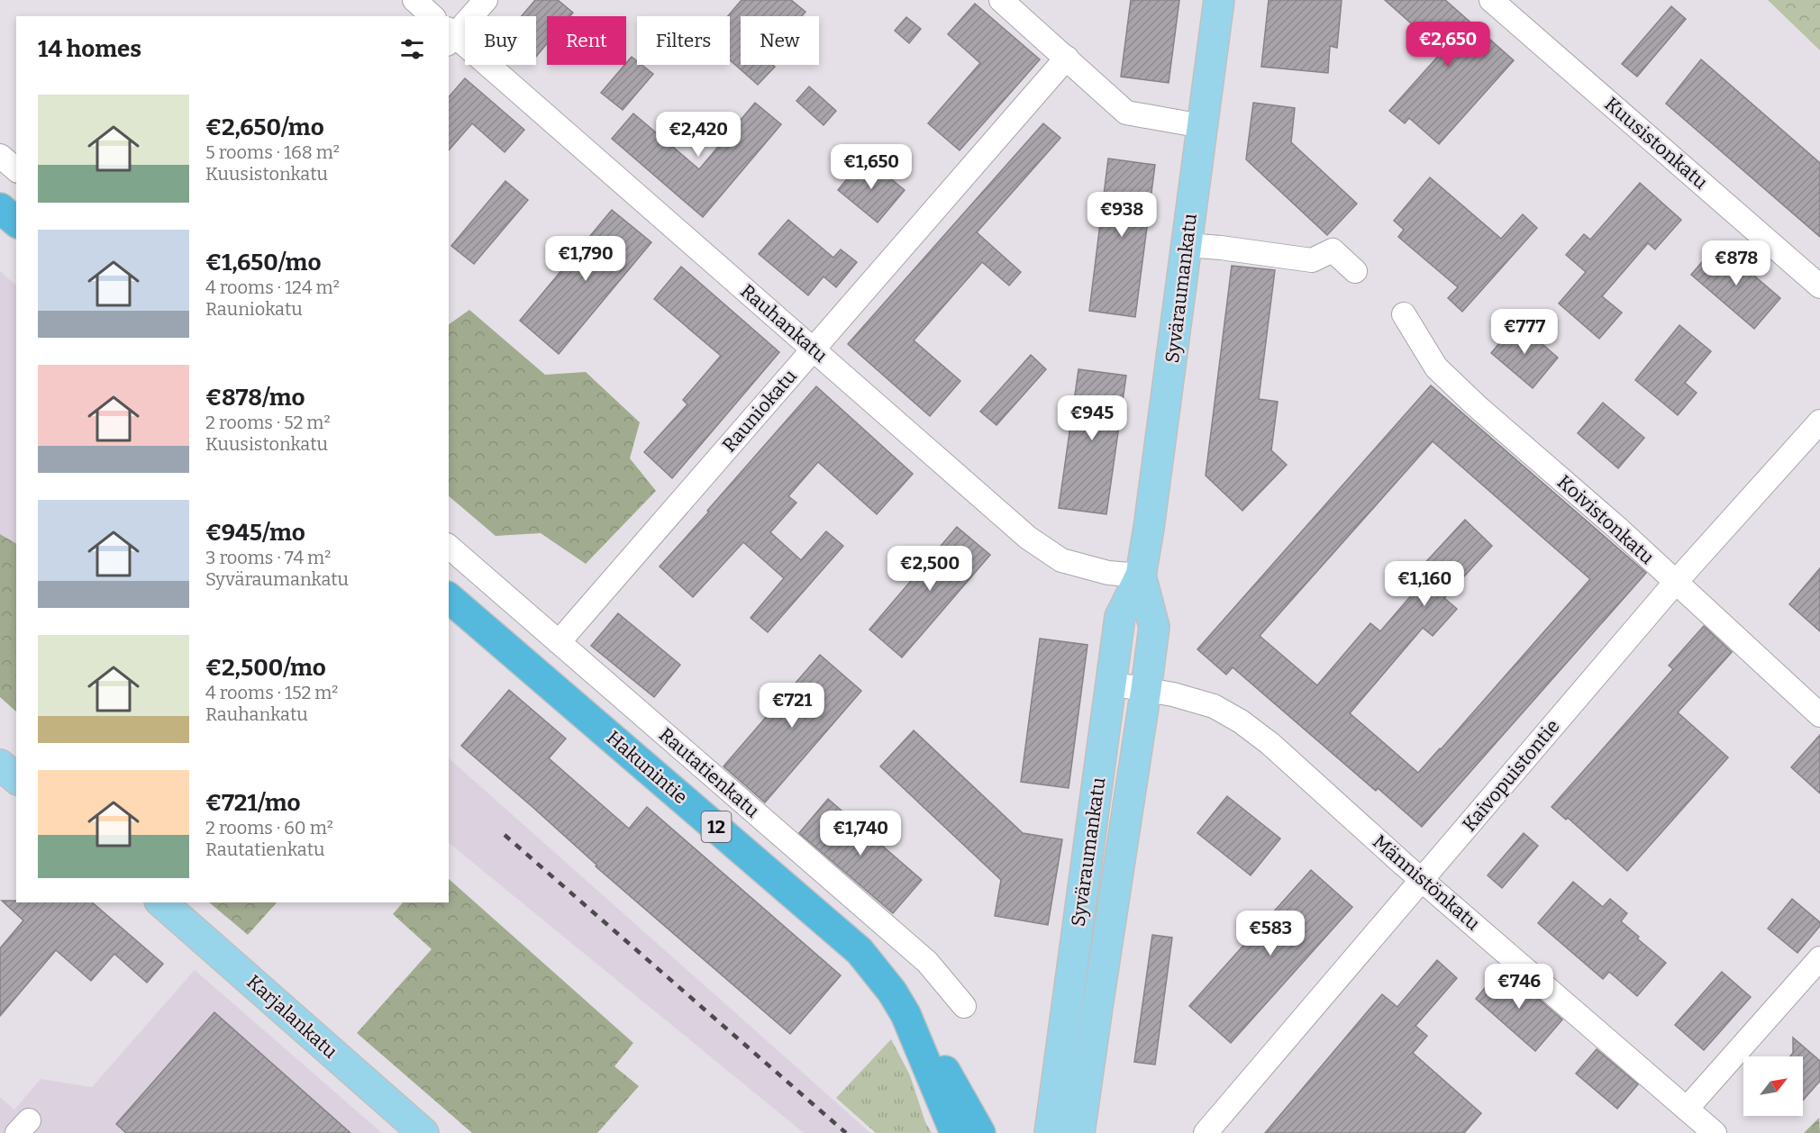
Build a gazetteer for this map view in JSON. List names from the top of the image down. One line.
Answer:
{"streets":{"highway":["Hakunintie","12"],"main road":["Syväraumankatu","Karjalankatu"],"street":["Kuusistonkatu","Rauhankatu","Rauniokatu","Koivistonkatu","Rautatienkatu","Kaivopuistontie","Männistönkatu"]},"crossings":[["Syväraumankatu","Rauhankatu"],["Syväraumankatu","Männistönkatu"],["Rauhankatu","Rauniokatu"],["Rauniokatu","Rautatienkatu"],["Koivistonkatu","Kaivopuistontie"],["Kaivopuistontie","Männistönkatu"]],"north":"top right","page":{"chip":["Buy","Rent","Filters","New"],"heading":"14 homes","price":["€2,650","€2,420","€1,650","€938","€1,790","€878","€777","€945","€2,500","€1,160","€721","€1,740","€583","€746"],"list":[{"name":"€2,650/mo","note":"5 rooms · 168 m² · Kuusistonkatu"},{"name":"€1,650/mo","note":"4 rooms · 124 m² · Rauniokatu"},{"name":"€878/mo","note":"2 rooms · 52 m² · Kuusistonkatu"},{"name":"€945/mo","note":"3 rooms · 74 m² · Syväraumankatu"},{"name":"€2,500/mo","note":"4 rooms · 152 m² · Rauhankatu"},{"name":"€721/mo","note":"2 rooms · 60 m² · Rautatienkatu"}]}}
